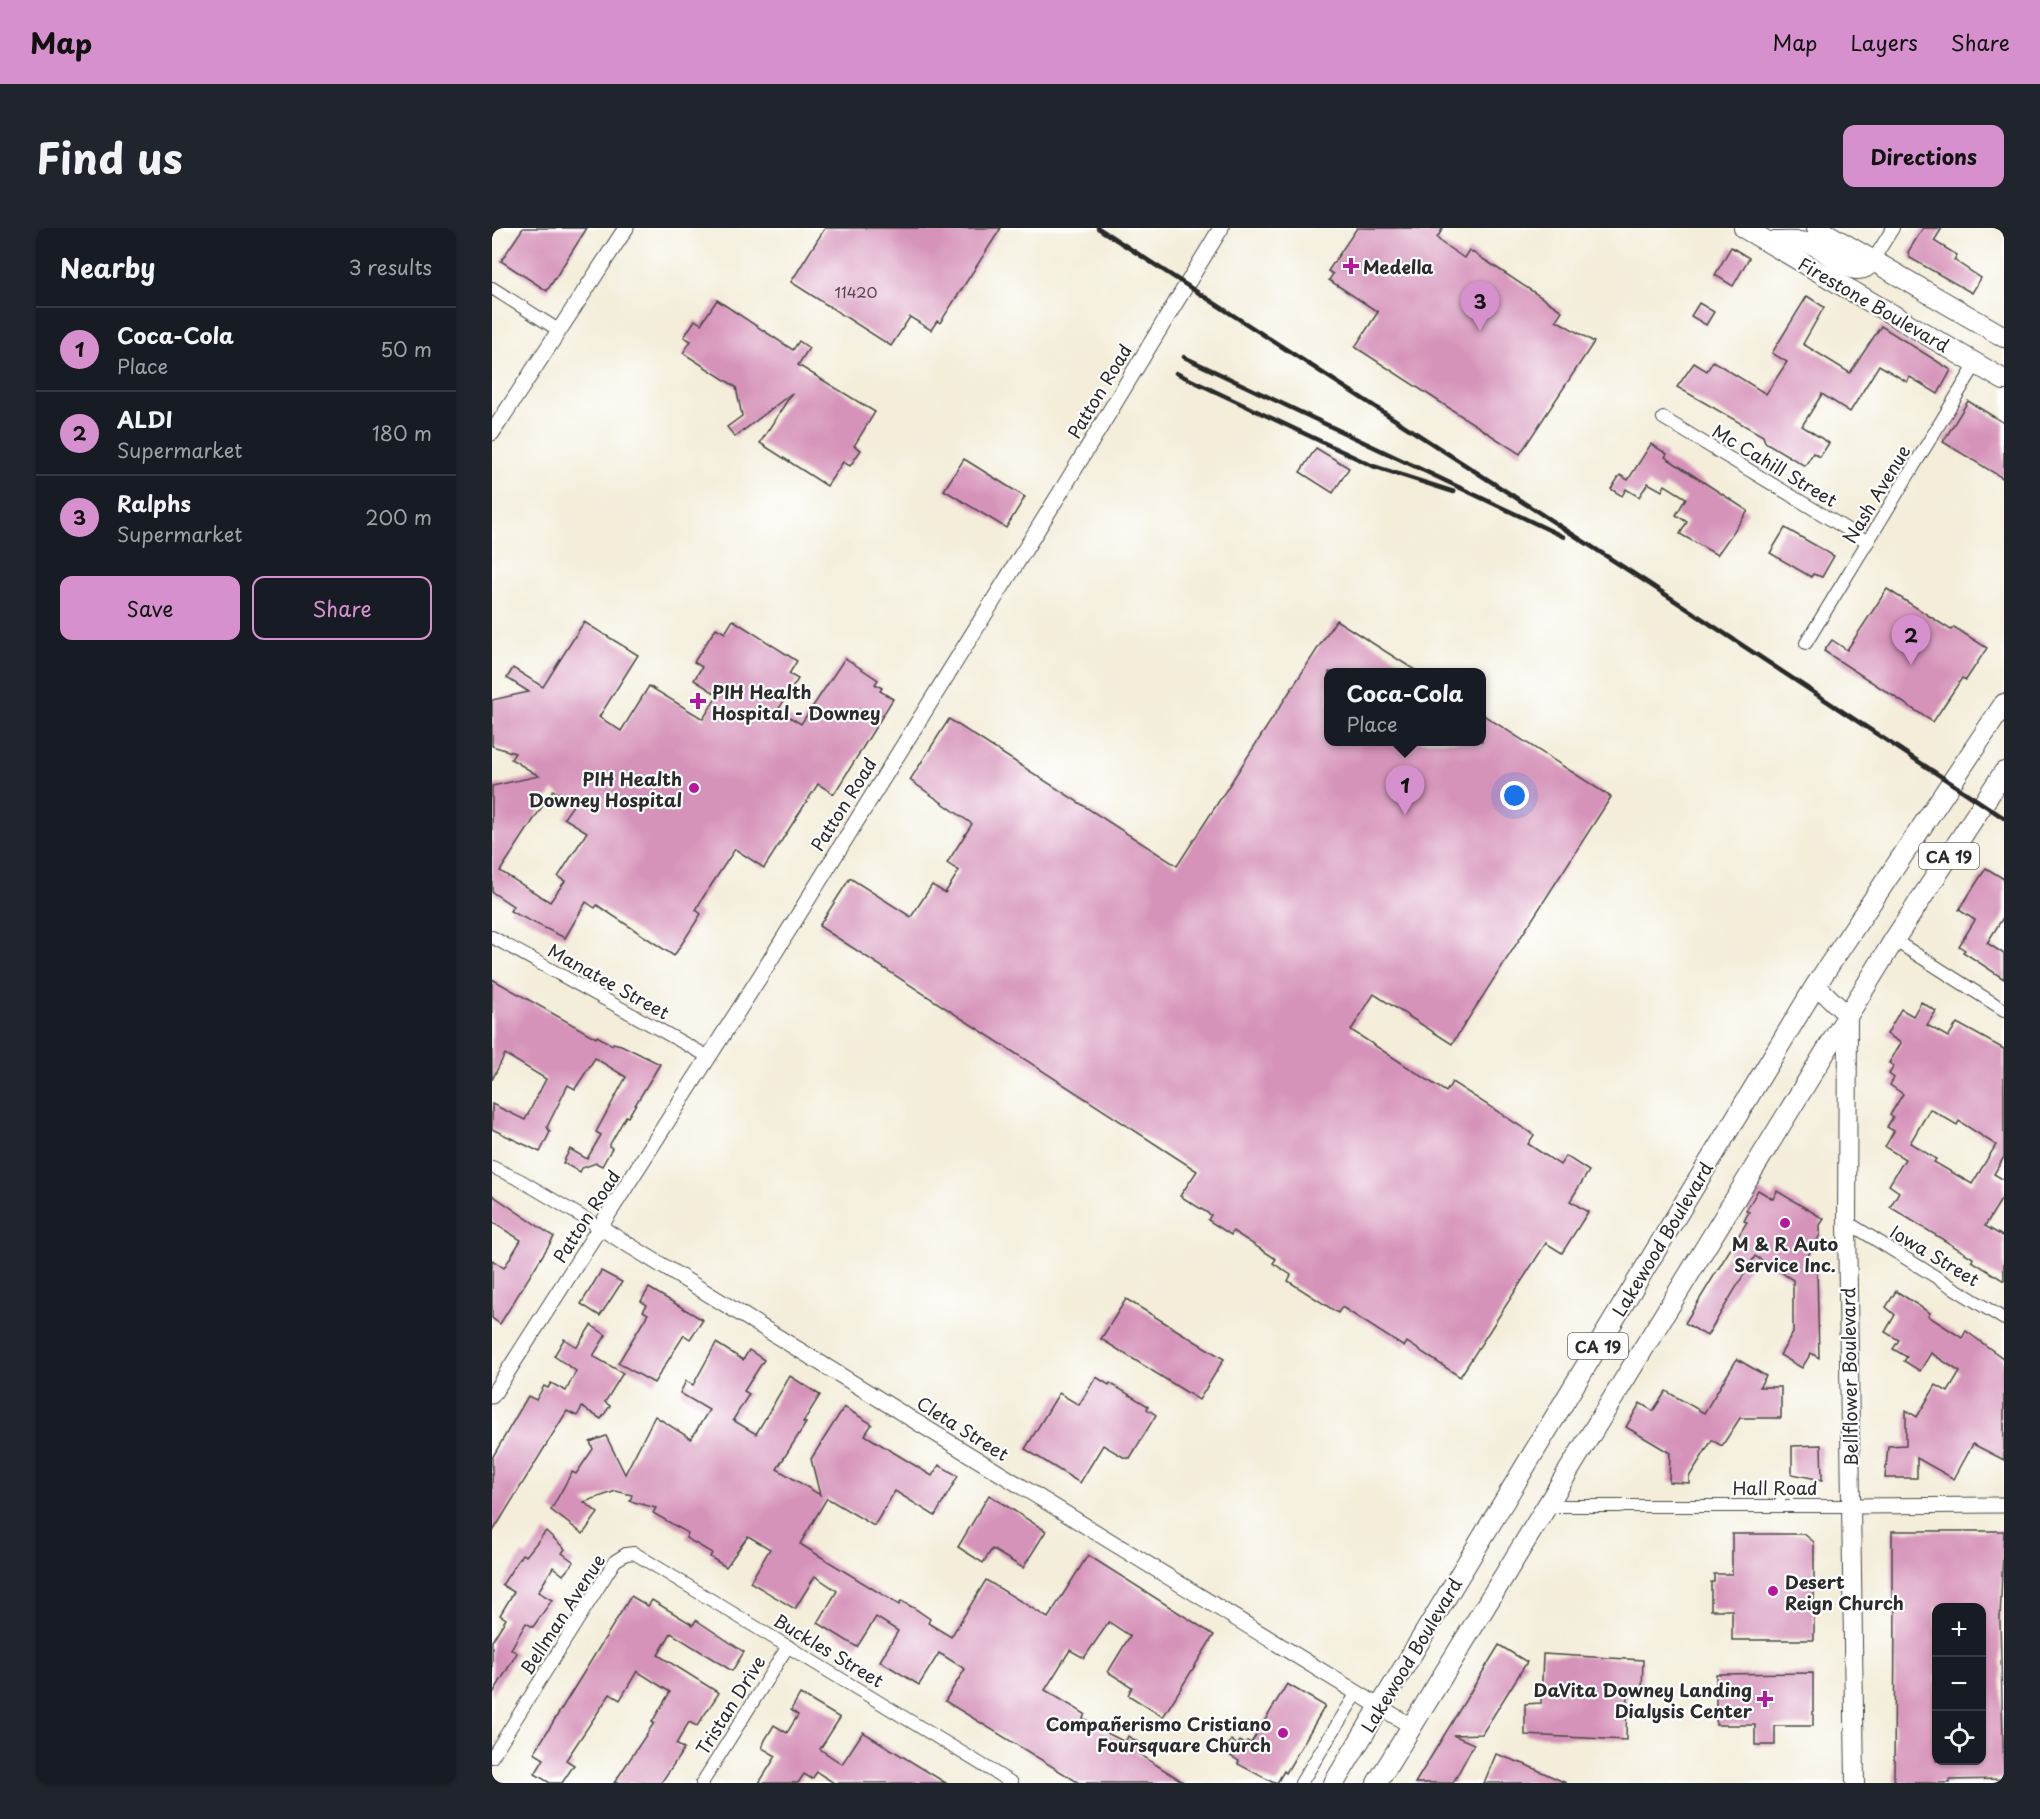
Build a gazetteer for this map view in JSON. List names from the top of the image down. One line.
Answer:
{"streets":{"main road":["Firestone Boulevard","CA 19","Lakewood Boulevard","Bellflower Boulevard"],"street":["Patton Road","Mc Cahill Street","Nash Avenue","Manatee Street","Iowa Street","Cleta Street","Hall Road","Bellman Avenue","Buckles Street","Tristan Drive"]},"crossings":[["Firestone Boulevard","Nash Avenue"],["Patton Road","Manatee Street"],["Patton Road","Cleta Street"],["Mc Cahill Street","Nash Avenue"],["Lakewood Boulevard","Bellflower Boulevard"],["Lakewood Boulevard","Cleta Street"],["Lakewood Boulevard","Hall Road"],["Iowa Street","Bellflower Boulevard"],["Bellflower Boulevard","Hall Road"],["Bellman Avenue","Buckles Street"],["Buckles Street","Tristan Drive"]],"places":{"health":["Medella","PIH Health Hospital - Downey","DaVita Downey Landing Dialysis Center"],"other":["PIH Health Downey Hospital","M & R Auto Service Inc.","Desert Reign Church","Compañerismo Cristiano Foursquare Church"]},"house_numbers":["11420"],"page":{"header":"Map","nav":["Map","Layers","Share"],"title":"Find us","buttons":["Directions",["Save","Share"]],"heading":["Nearby","3 results"],"pins":["3","2","1"],"list":[{"mark":"1","name":"Coca-Cola","note":"Place","value":"50 m"},{"mark":"2","name":"ALDI","note":"Supermarket","value":"180 m"},{"mark":"3","name":"Ralphs","note":"Supermarket","value":"200 m"}],"popup":["Coca-Cola","Place"],"map_buttons":["+","−"]}}
